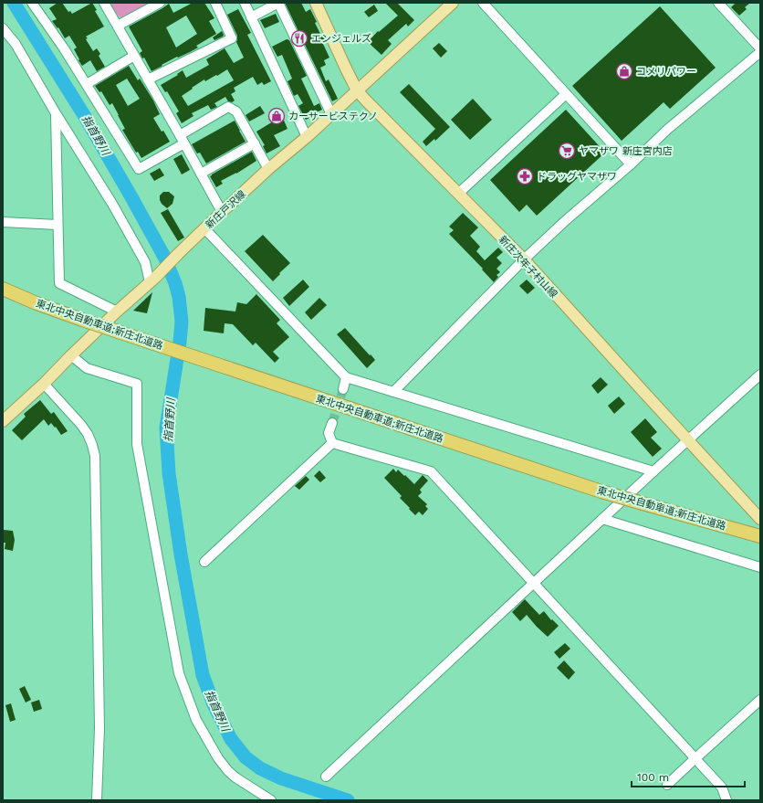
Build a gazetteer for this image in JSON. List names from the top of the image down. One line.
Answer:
{"streets":{"highway":["東北中央自動車道;新庄北道路"],"main road":["新庄戸沢線","新庄次年子村山線"]},"crossings":[["新庄戸沢線","新庄次年子村山線"]],"water":["指首野川"],"places":{"restaurant":["エンジェルズ"],"shop":["コメリパワー","カーサービステクノ"],"supermarket":["ヤマザワ 新庄宮内店"],"pharmacy":["ドラッグヤマザワ"]},"scale_bar":"100 m"}
